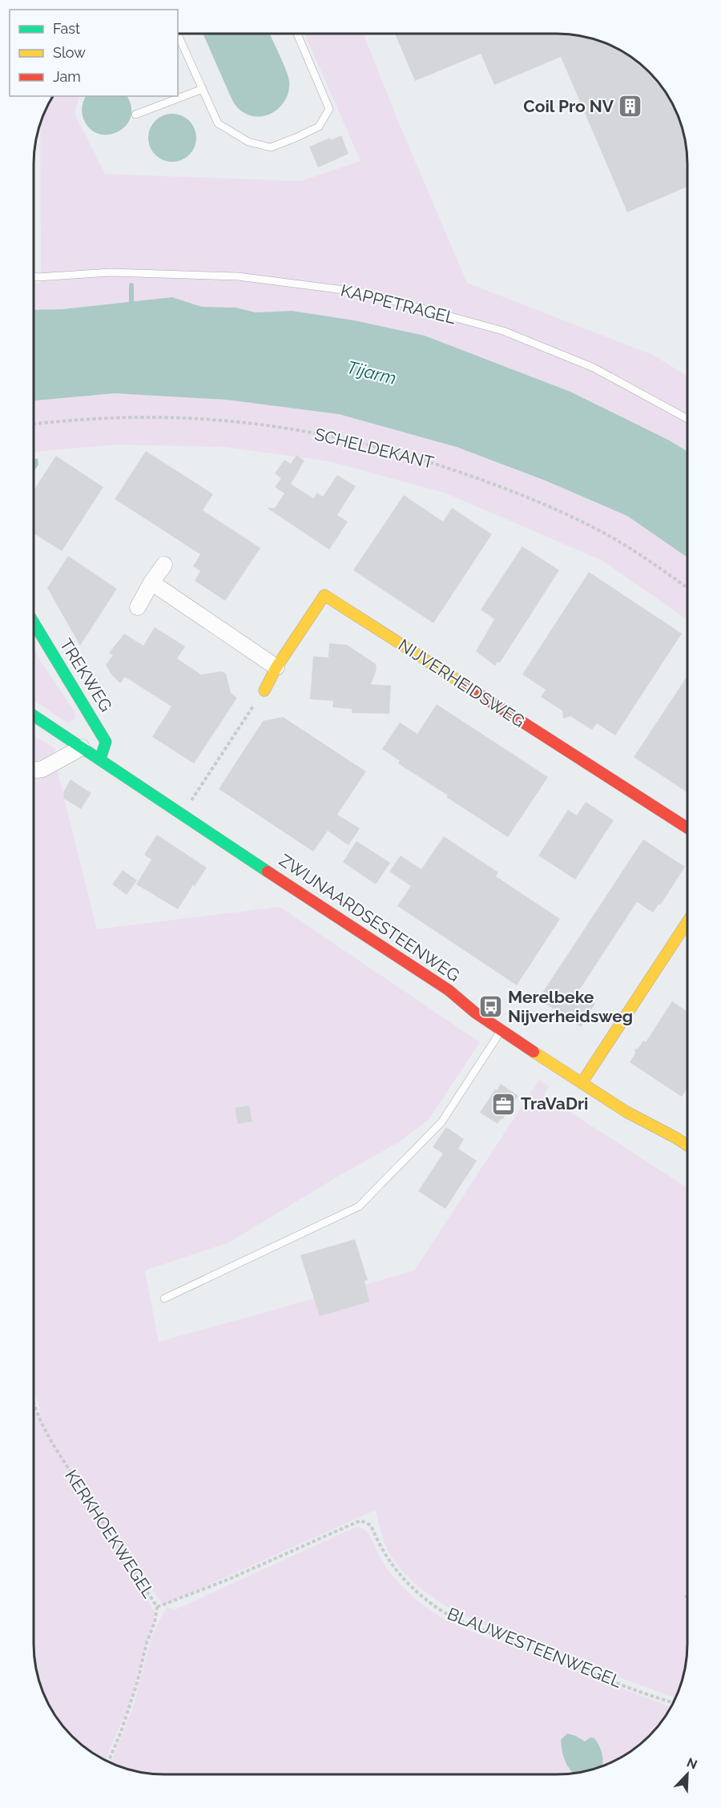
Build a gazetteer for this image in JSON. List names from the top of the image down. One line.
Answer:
{"streets":{"street":["TREKWEG","NIJVERHEIDSWEG","ZWIJNAARDSESTEENWEG"],"lane":["KAPPETRAGEL"],"path":["SCHELDEKANT","KERKHOEKWEGEL","BLAUWESTEENWEGEL"]},"crossings":[["TREKWEG","ZWIJNAARDSESTEENWEG"],["KERKHOEKWEGEL","BLAUWESTEENWEGEL"]],"water":["Tijarm"],"places":{"building":["Coil Pro NV"],"bus stop":["Merelbeke Nijverheidsweg"],"office":["TraVaDri"]},"legend":["Fast","Slow","Jam"],"north":"top right"}
